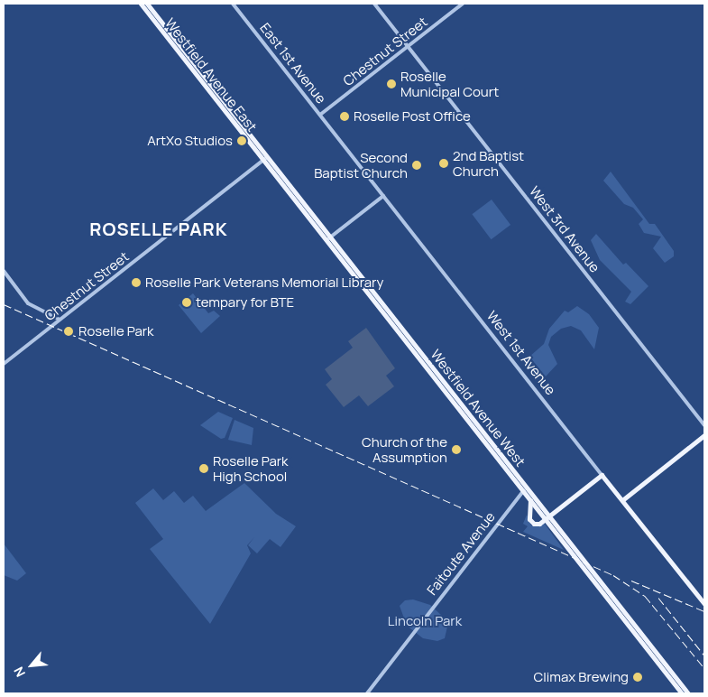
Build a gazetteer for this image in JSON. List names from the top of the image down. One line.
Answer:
{"streets":{"main road":["Westfield Avenue East","West 1st Avenue","Westfield Avenue West"],"street":["Chestnut Street","East 1st Avenue","West 3rd Avenue","Faitoute Avenue"]},"crossings":[["Chestnut Street","East 1st Avenue"],["Chestnut Street","Westfield Avenue East"],["Chestnut Street","West 3rd Avenue"],["Chestnut Street","West 1st Avenue"],["Chestnut Street","Westfield Avenue West"],["East 1st Avenue","West 1st Avenue"],["Westfield Avenue East","Westfield Avenue West"],["Westfield Avenue West","Faitoute Avenue"]],"districts":["ROSELLE PARK"],"parks":["Lincoln Park"],"places":["Roselle Municipal Court","Roselle Post Office","ArtXo Studios","2nd Baptist Church","Second Baptist Church","Roselle Park Veterans Memorial Library","tempary for BTE","Roselle Park","Church of the Assumption","Roselle Park High School","Climax Brewing"],"north":"bottom left"}
